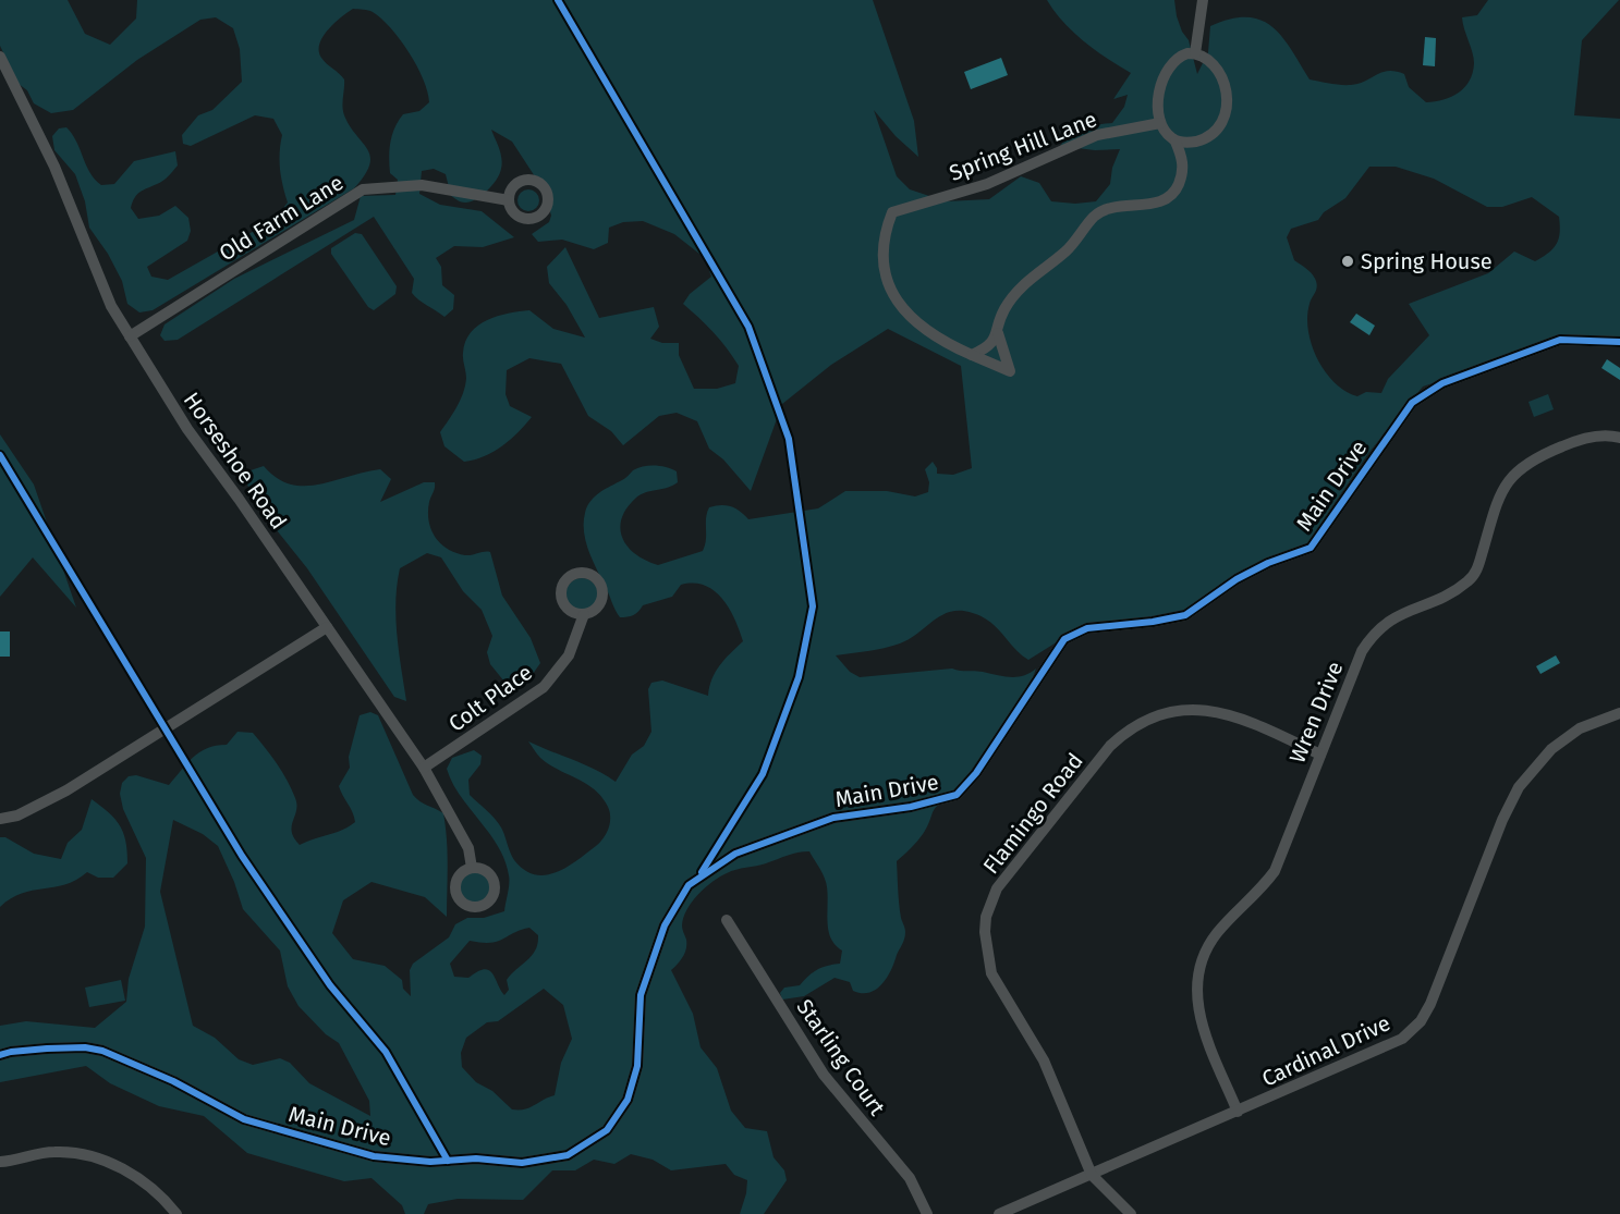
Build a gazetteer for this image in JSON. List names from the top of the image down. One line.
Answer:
{"streets":{"street":["Spring Hill Lane","Old Farm Lane","Horseshoe Road","Main Drive","Colt Place","Wren Drive","Flamingo Road","Cardinal Drive","Starling Court"]},"crossings":[["Old Farm Lane","Horseshoe Road"],["Horseshoe Road","Colt Place"],["Wren Drive","Flamingo Road"],["Wren Drive","Cardinal Drive"],["Flamingo Road","Cardinal Drive"]],"places":["Spring House"]}
